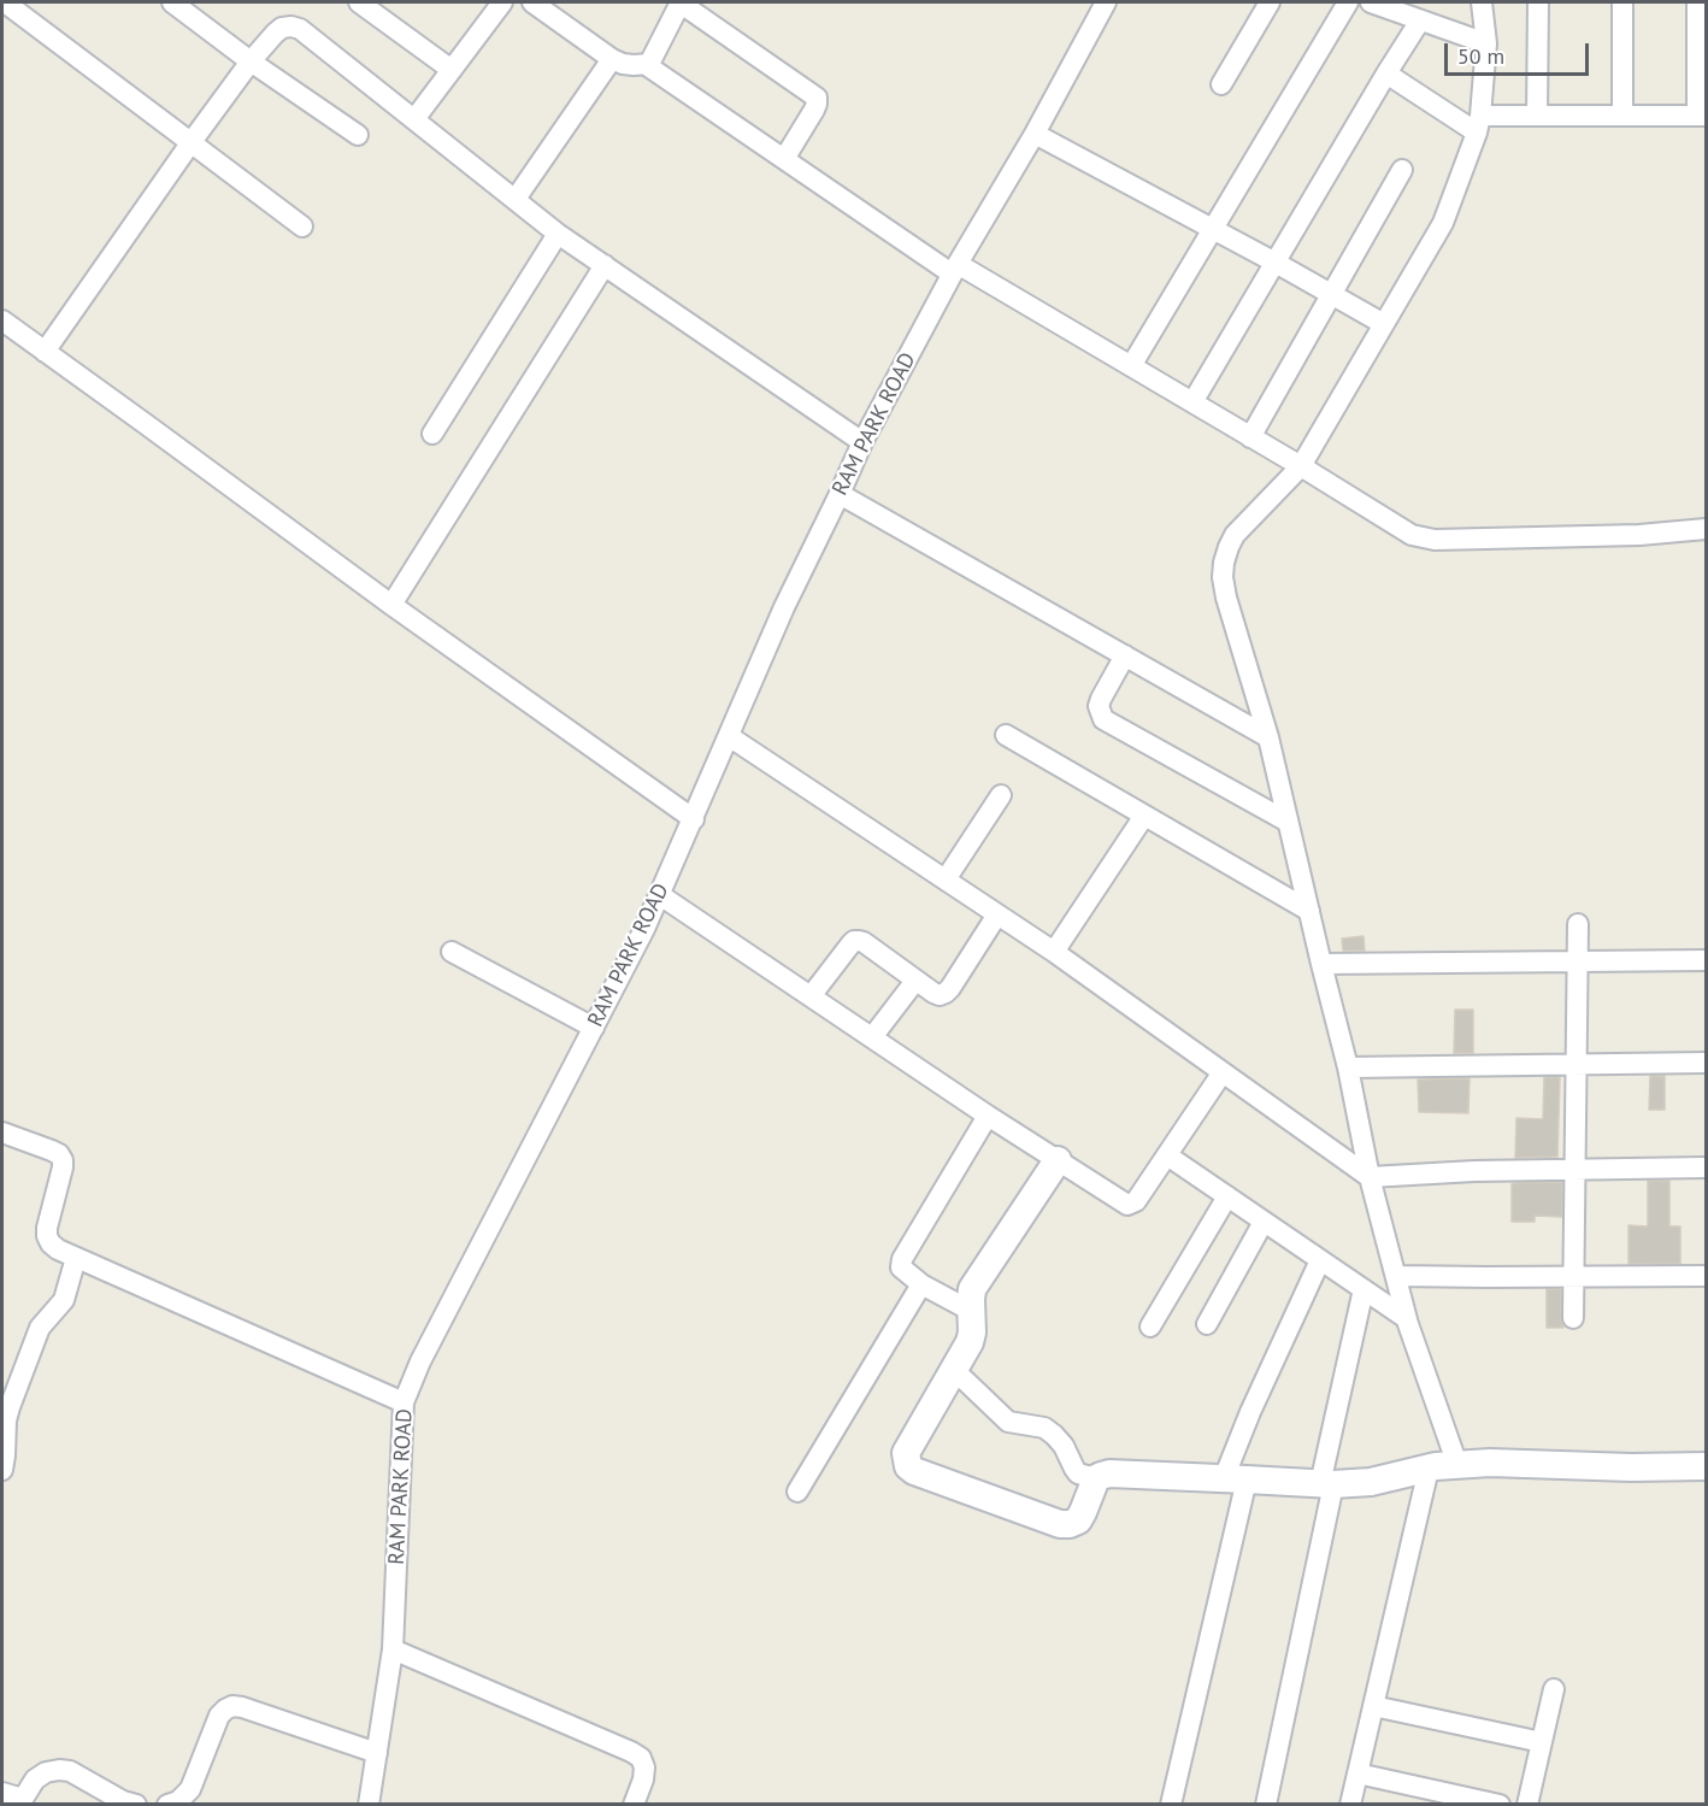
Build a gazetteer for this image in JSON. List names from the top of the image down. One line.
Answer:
{"streets":{"street":["RAM PARK ROAD"]},"scale_bar":"50 m"}
